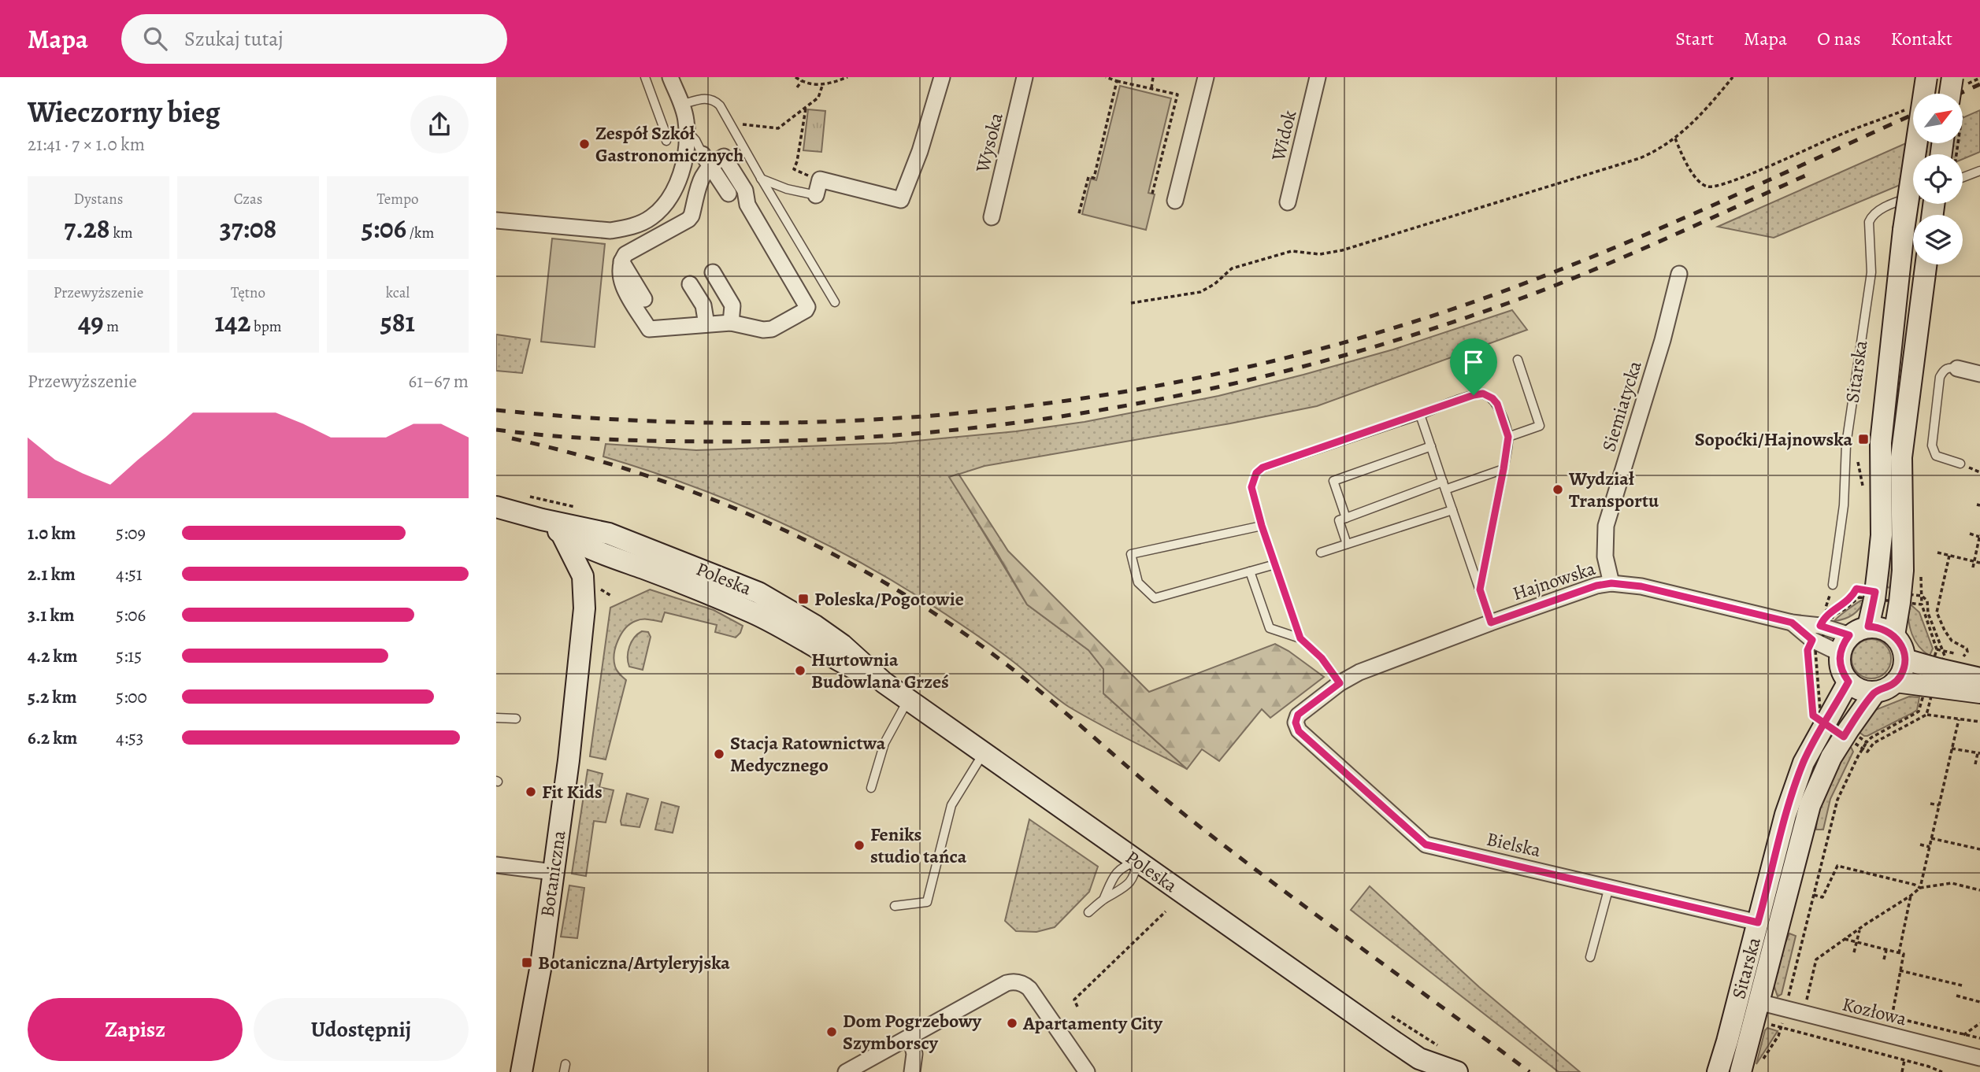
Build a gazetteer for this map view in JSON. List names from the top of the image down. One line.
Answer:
{"streets":{"street":["Widok","Wysoka","Sitarska","Siemiatycka","Poleska","Hajnowska","Bielska","Botaniczna","Kozłowa"]},"crossings":[["Sitarska","Hajnowska"],["Sitarska","Bielska"],["Sitarska","Kozłowa"],["Siemiatycka","Hajnowska"],["Poleska","Botaniczna"],["Hajnowska","Bielska"]],"places":{"other":["Zespół Szkół Gastronomicznych","Wydział Transportu","Hurtownia Budowlana Grześ","Stacja Ratownictwa Medycznego","Fit Kids","Feniks studio tańca","Apartamenty City","Dom Pogrzebowy Szymborscy"],"transit":["Sopoćki/Hajnowska","Poleska/Pogotowie","Botaniczna/Artyleryjska"]},"north":"top right","page":{"header":"Mapa","search":"Szukaj tutaj","nav":["Start","Mapa","O nas","Kontakt"],"heading":["Wieczorny bieg","21:41 · 7 × 1.0 km"],"stats":[["Dystans","7.28 km"],["Czas","37:08"],["Tempo","5:06 /km"],["Przewyższenie","49 m"],["Tętno","142 bpm"],["kcal","581"]],"chart":["Przewyższenie","61–67 m"],"list":[{"name":"1.0 km","note":"5:09"},{"name":"2.1 km","note":"4:51"},{"name":"3.1 km","note":"5:06"},{"name":"4.2 km","note":"5:15"},{"name":"5.2 km","note":"5:00"},{"name":"6.2 km","note":"4:53"}],"buttons":["Zapisz","Udostępnij"]}}
